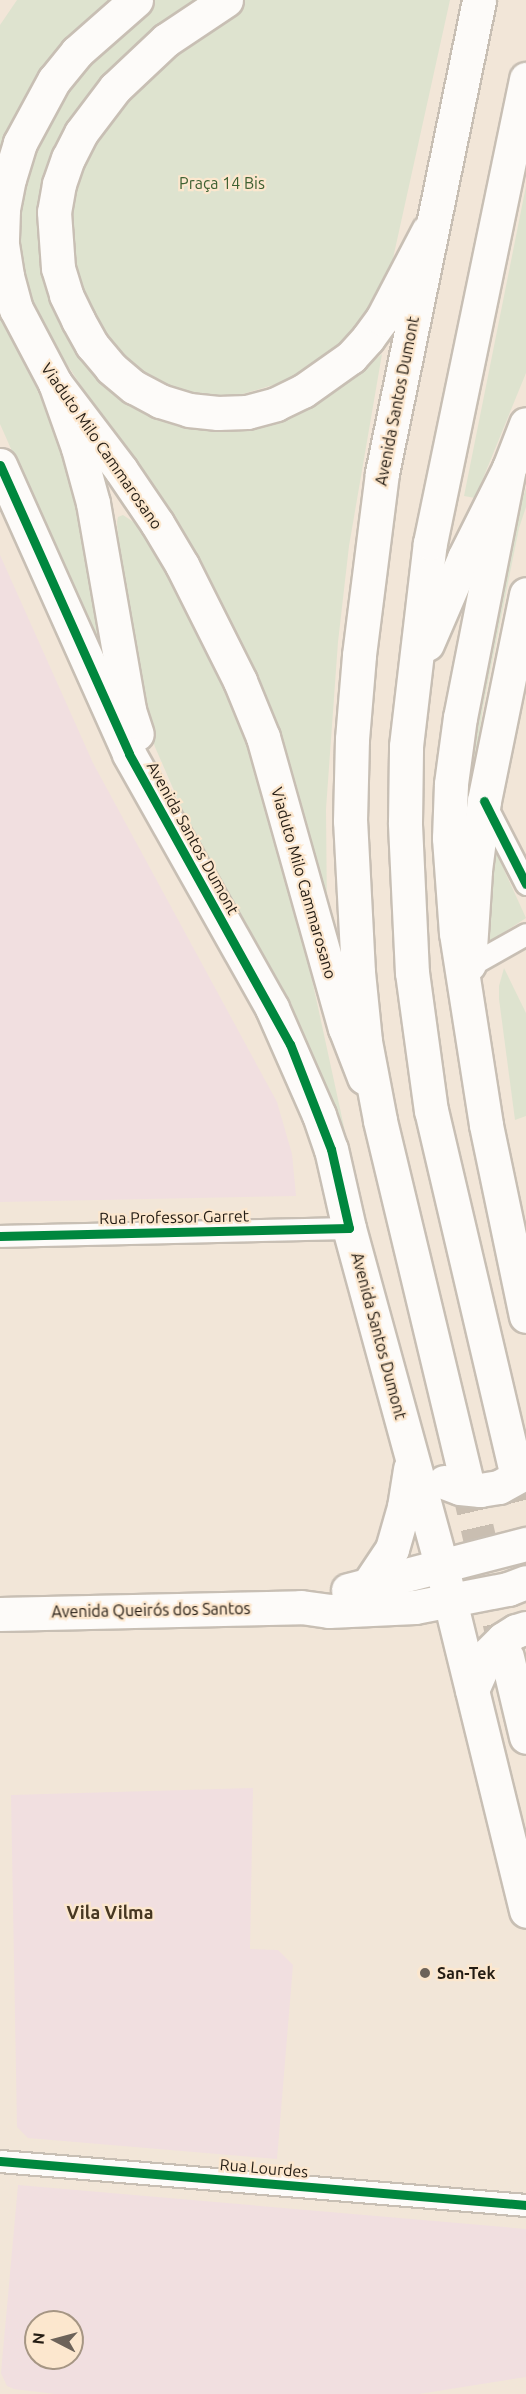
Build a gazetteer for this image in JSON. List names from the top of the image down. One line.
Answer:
{"streets":{"main road":["Avenida Santos Dumont","Viaduto Milo Cammarosano","Avenida Queirós dos Santos"],"street":["Rua Professor Garret","Rua Lourdes"]},"crossings":[["Avenida Santos Dumont","Viaduto Milo Cammarosano"],["Avenida Santos Dumont","Rua Professor Garret"],["Avenida Santos Dumont","Avenida Queirós dos Santos"]],"districts":["Vila Vilma"],"parks":["Praça 14 Bis"],"places":["San-Tek"],"north":"left"}
